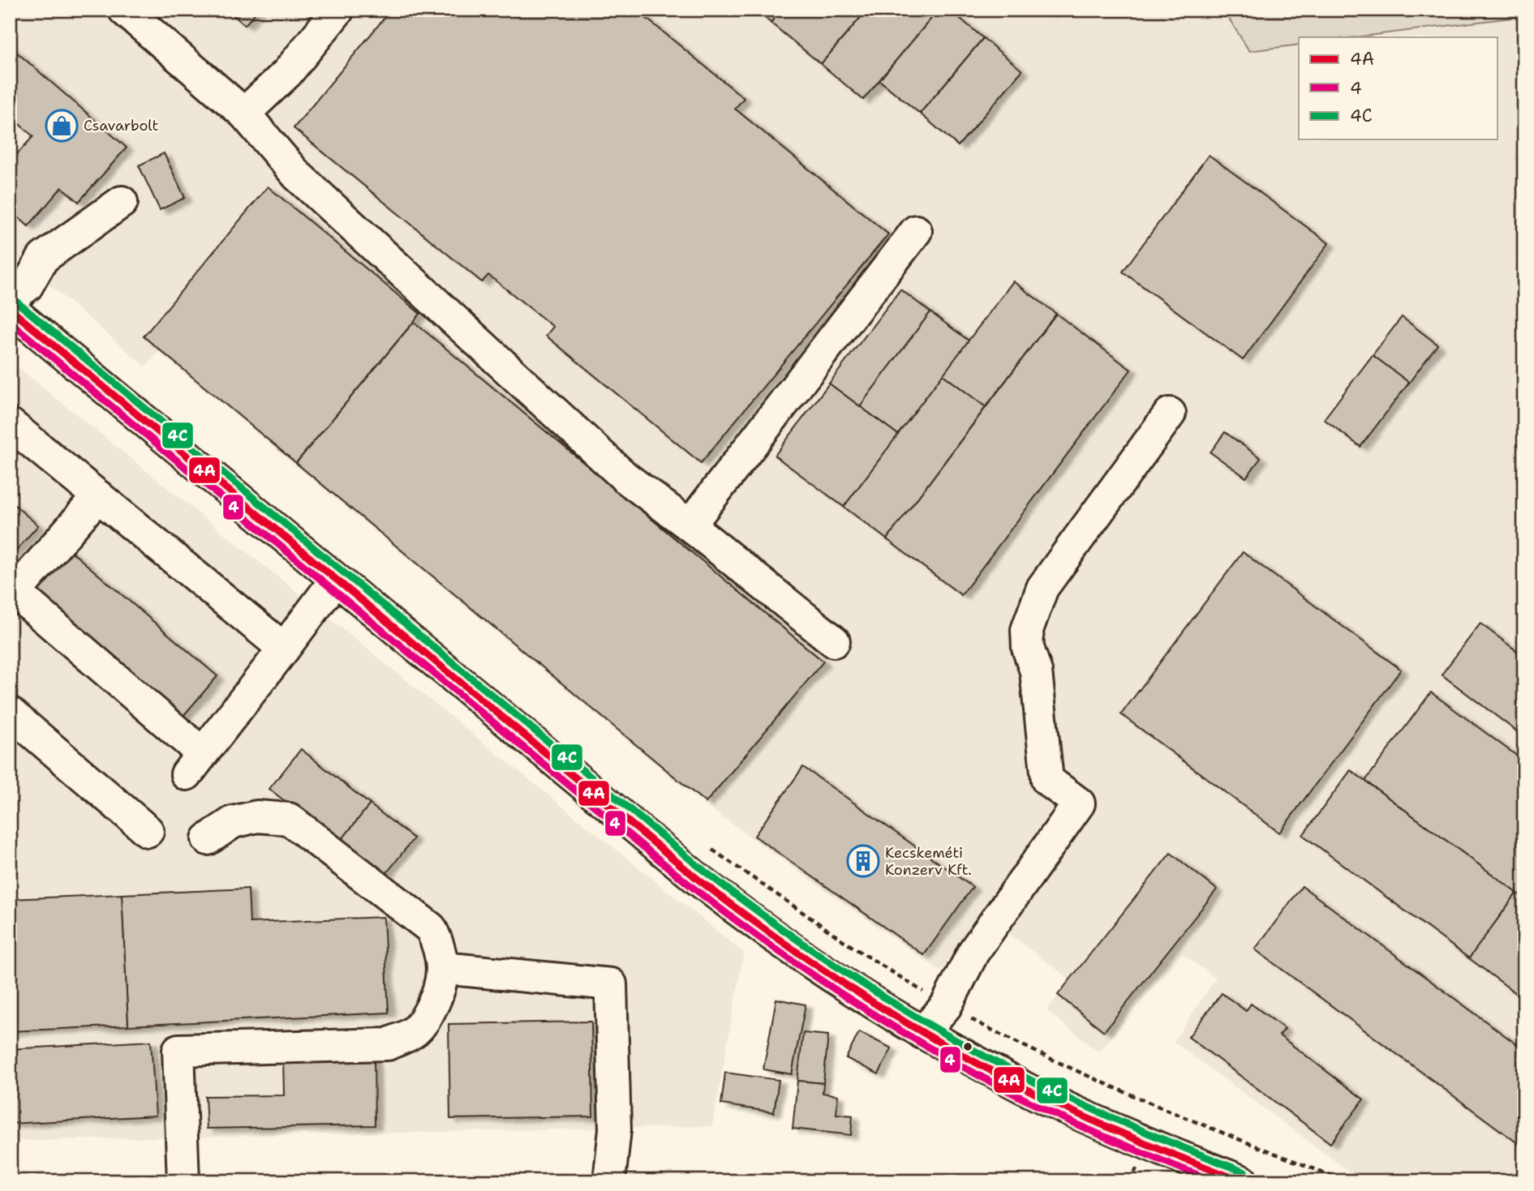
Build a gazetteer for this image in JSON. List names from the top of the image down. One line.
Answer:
{"places":{"shop":["Csavarbolt"],"building":["Kecskeméti Konzerv Kft."]},"lines":["transit line 4C","transit line 4A","transit line 4"],"legend":["4A","4","4C"]}
